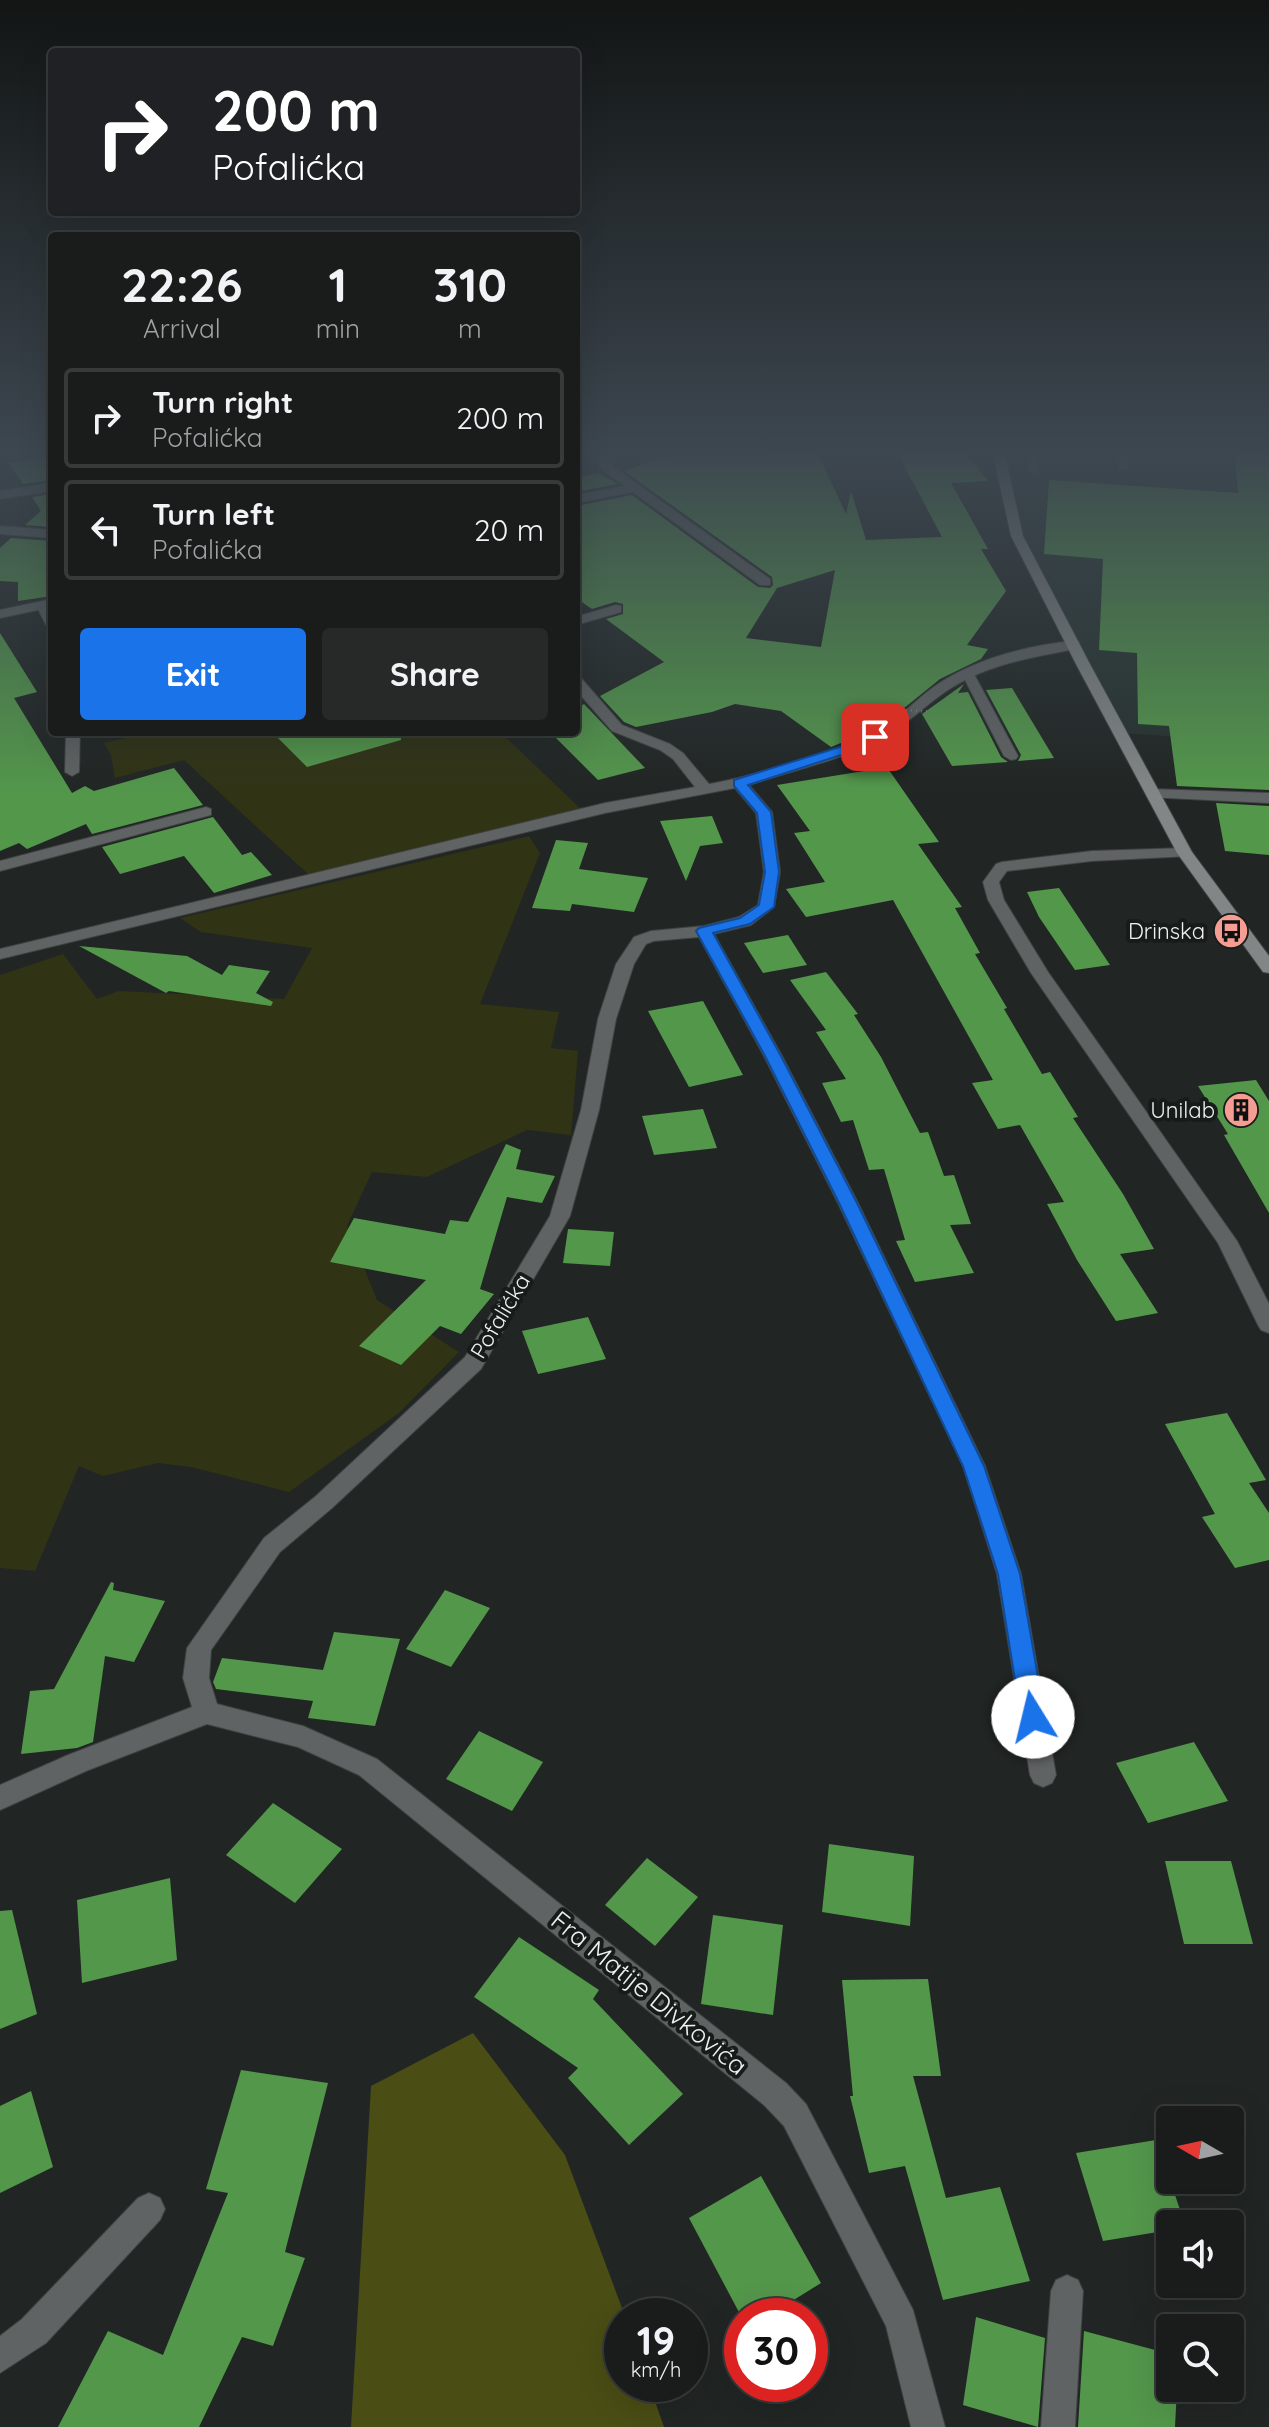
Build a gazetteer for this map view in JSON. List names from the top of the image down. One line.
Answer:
{"streets":{"street":["Pofalićka","Fra Matije Divkovića"]},"crossings":[["Pofalićka","Fra Matije Divkovića"]],"places":{"bus stop":["Drinska"],"building":["Unilab"]},"north":"left","page":{"turn":["200 m","Pofalićka"],"eta":["22:26","Arrival","1","min","310","m"],"list":[{"name":"Turn right","note":"Pofalićka","value":"200 m"},{"name":"Turn left","note":"Pofalićka","value":"20 m"}],"buttons":["Exit","Share"],"speed":"19 km/h","limit":"30"}}
